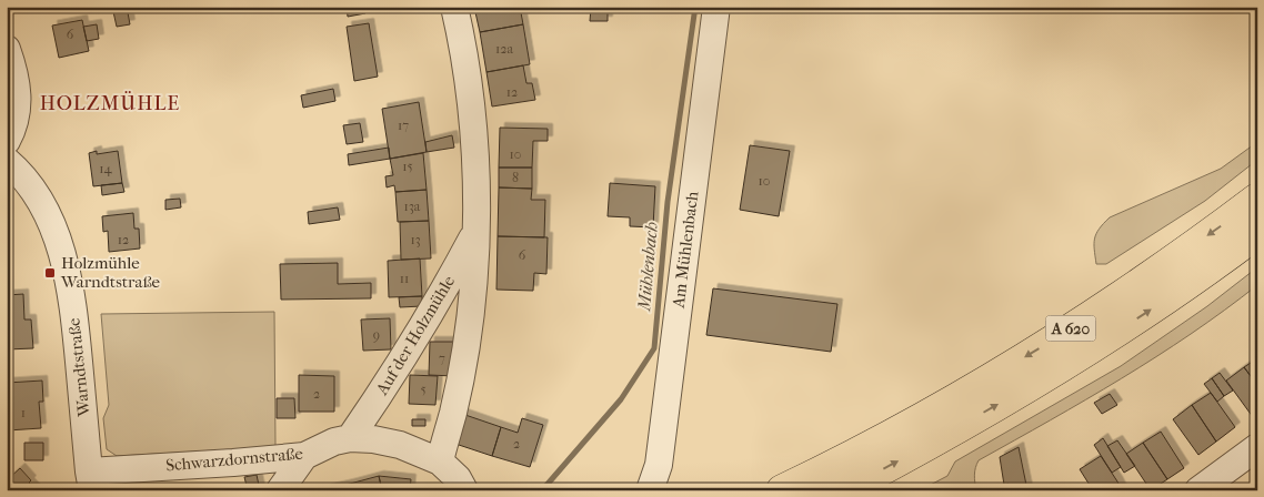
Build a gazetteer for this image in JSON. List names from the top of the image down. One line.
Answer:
{"streets":{"highway":["A 620"],"street":["Am Mühlenbach","Auf der Holzmühle","Warndtstraße","Schwarzdornstraße"]},"crossings":[["Auf der Holzmühle","Schwarzdornstraße"],["Warndtstraße","Schwarzdornstraße"]],"districts":["HOLZMÜHLE"],"water":["Mühlenbach"],"places":{"transit":["Holzmühle Warndtstraße"]},"house_numbers":["6","12a","12","17","10","15","14","8","10","13a","12","13","6","11","9","7","5","2","1","2"]}
